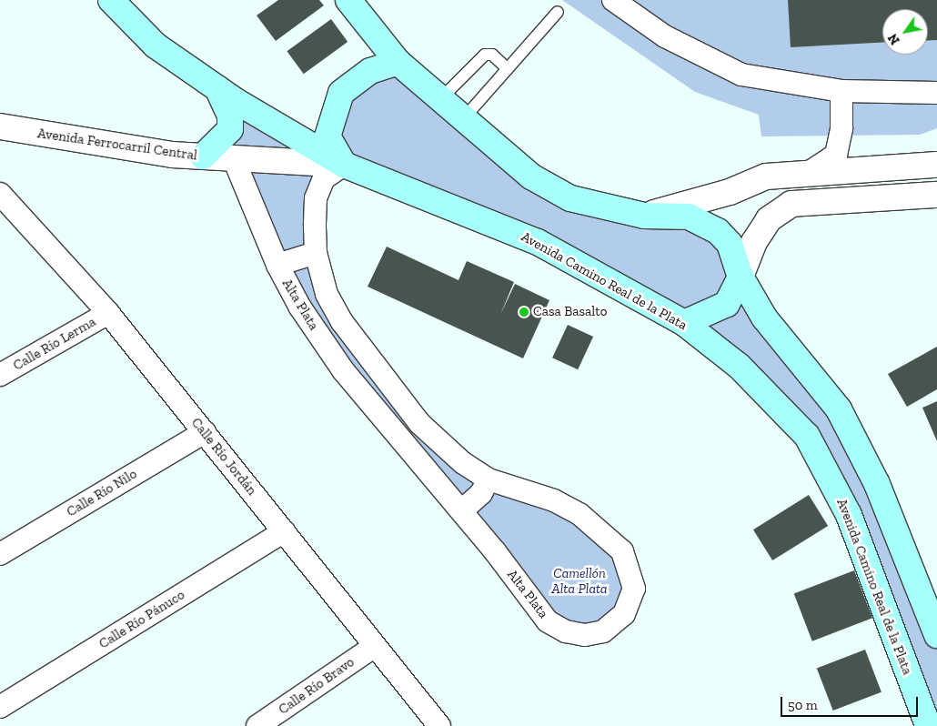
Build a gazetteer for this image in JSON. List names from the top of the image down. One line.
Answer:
{"streets":{"main road":["Avenida Camino Real de la Plata"],"street":["Avenida Ferrocarril Central","Alta Plata","Calle Río Lerma","Calle Río Jordán","Calle Río Nilo","Calle Río Pánuco","Calle Río Bravo"]},"crossings":[["Avenida Ferrocarril Central","Avenida Camino Real de la Plata"],["Avenida Ferrocarril Central","Alta Plata"],["Avenida Camino Real de la Plata","Alta Plata"],["Calle Río Lerma","Calle Río Jordán"],["Calle Río Jordán","Calle Río Nilo"],["Calle Río Jordán","Calle Río Pánuco"],["Calle Río Jordán","Calle Río Bravo"]],"parks":["Camellón Alta Plata"],"places":["Casa Basalto"],"scale_bar":"50 m","north":"bottom left"}
